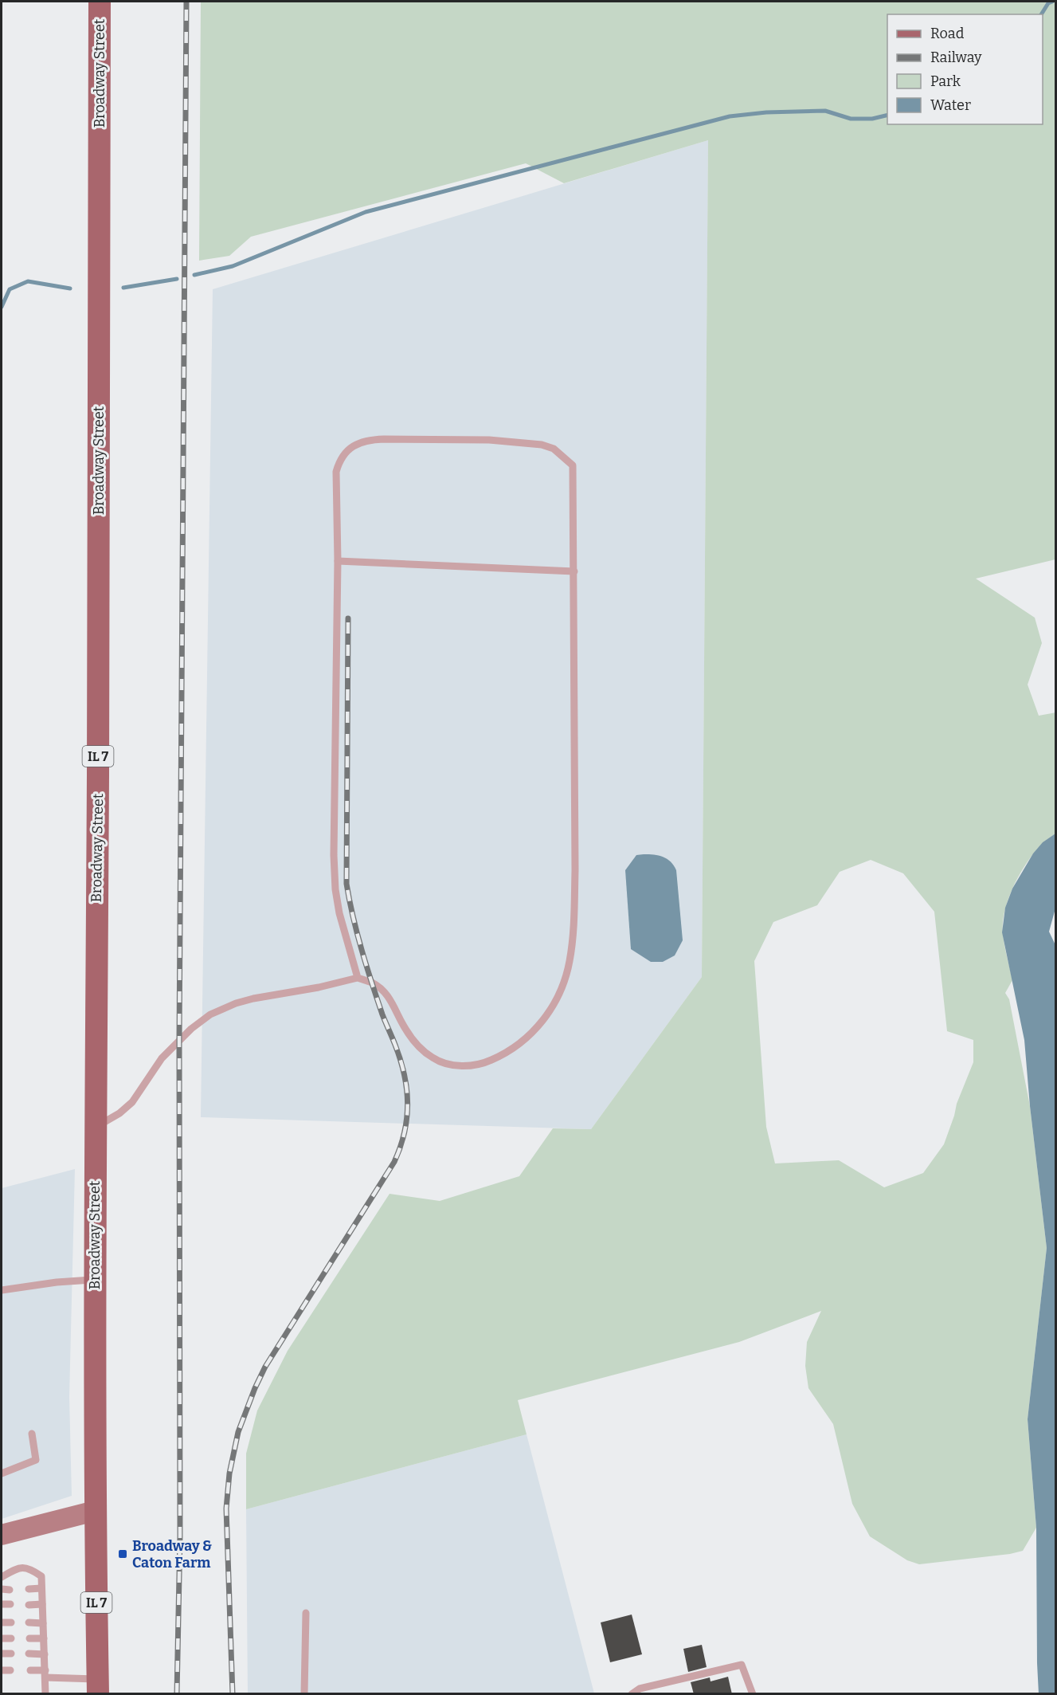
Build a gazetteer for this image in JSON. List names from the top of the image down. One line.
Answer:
{"streets":{"main road":["Broadway Street","IL 7"]},"places":{"transit":["Broadway & Caton Farm"]},"legend":["Road","Railway","Park","Water"]}
